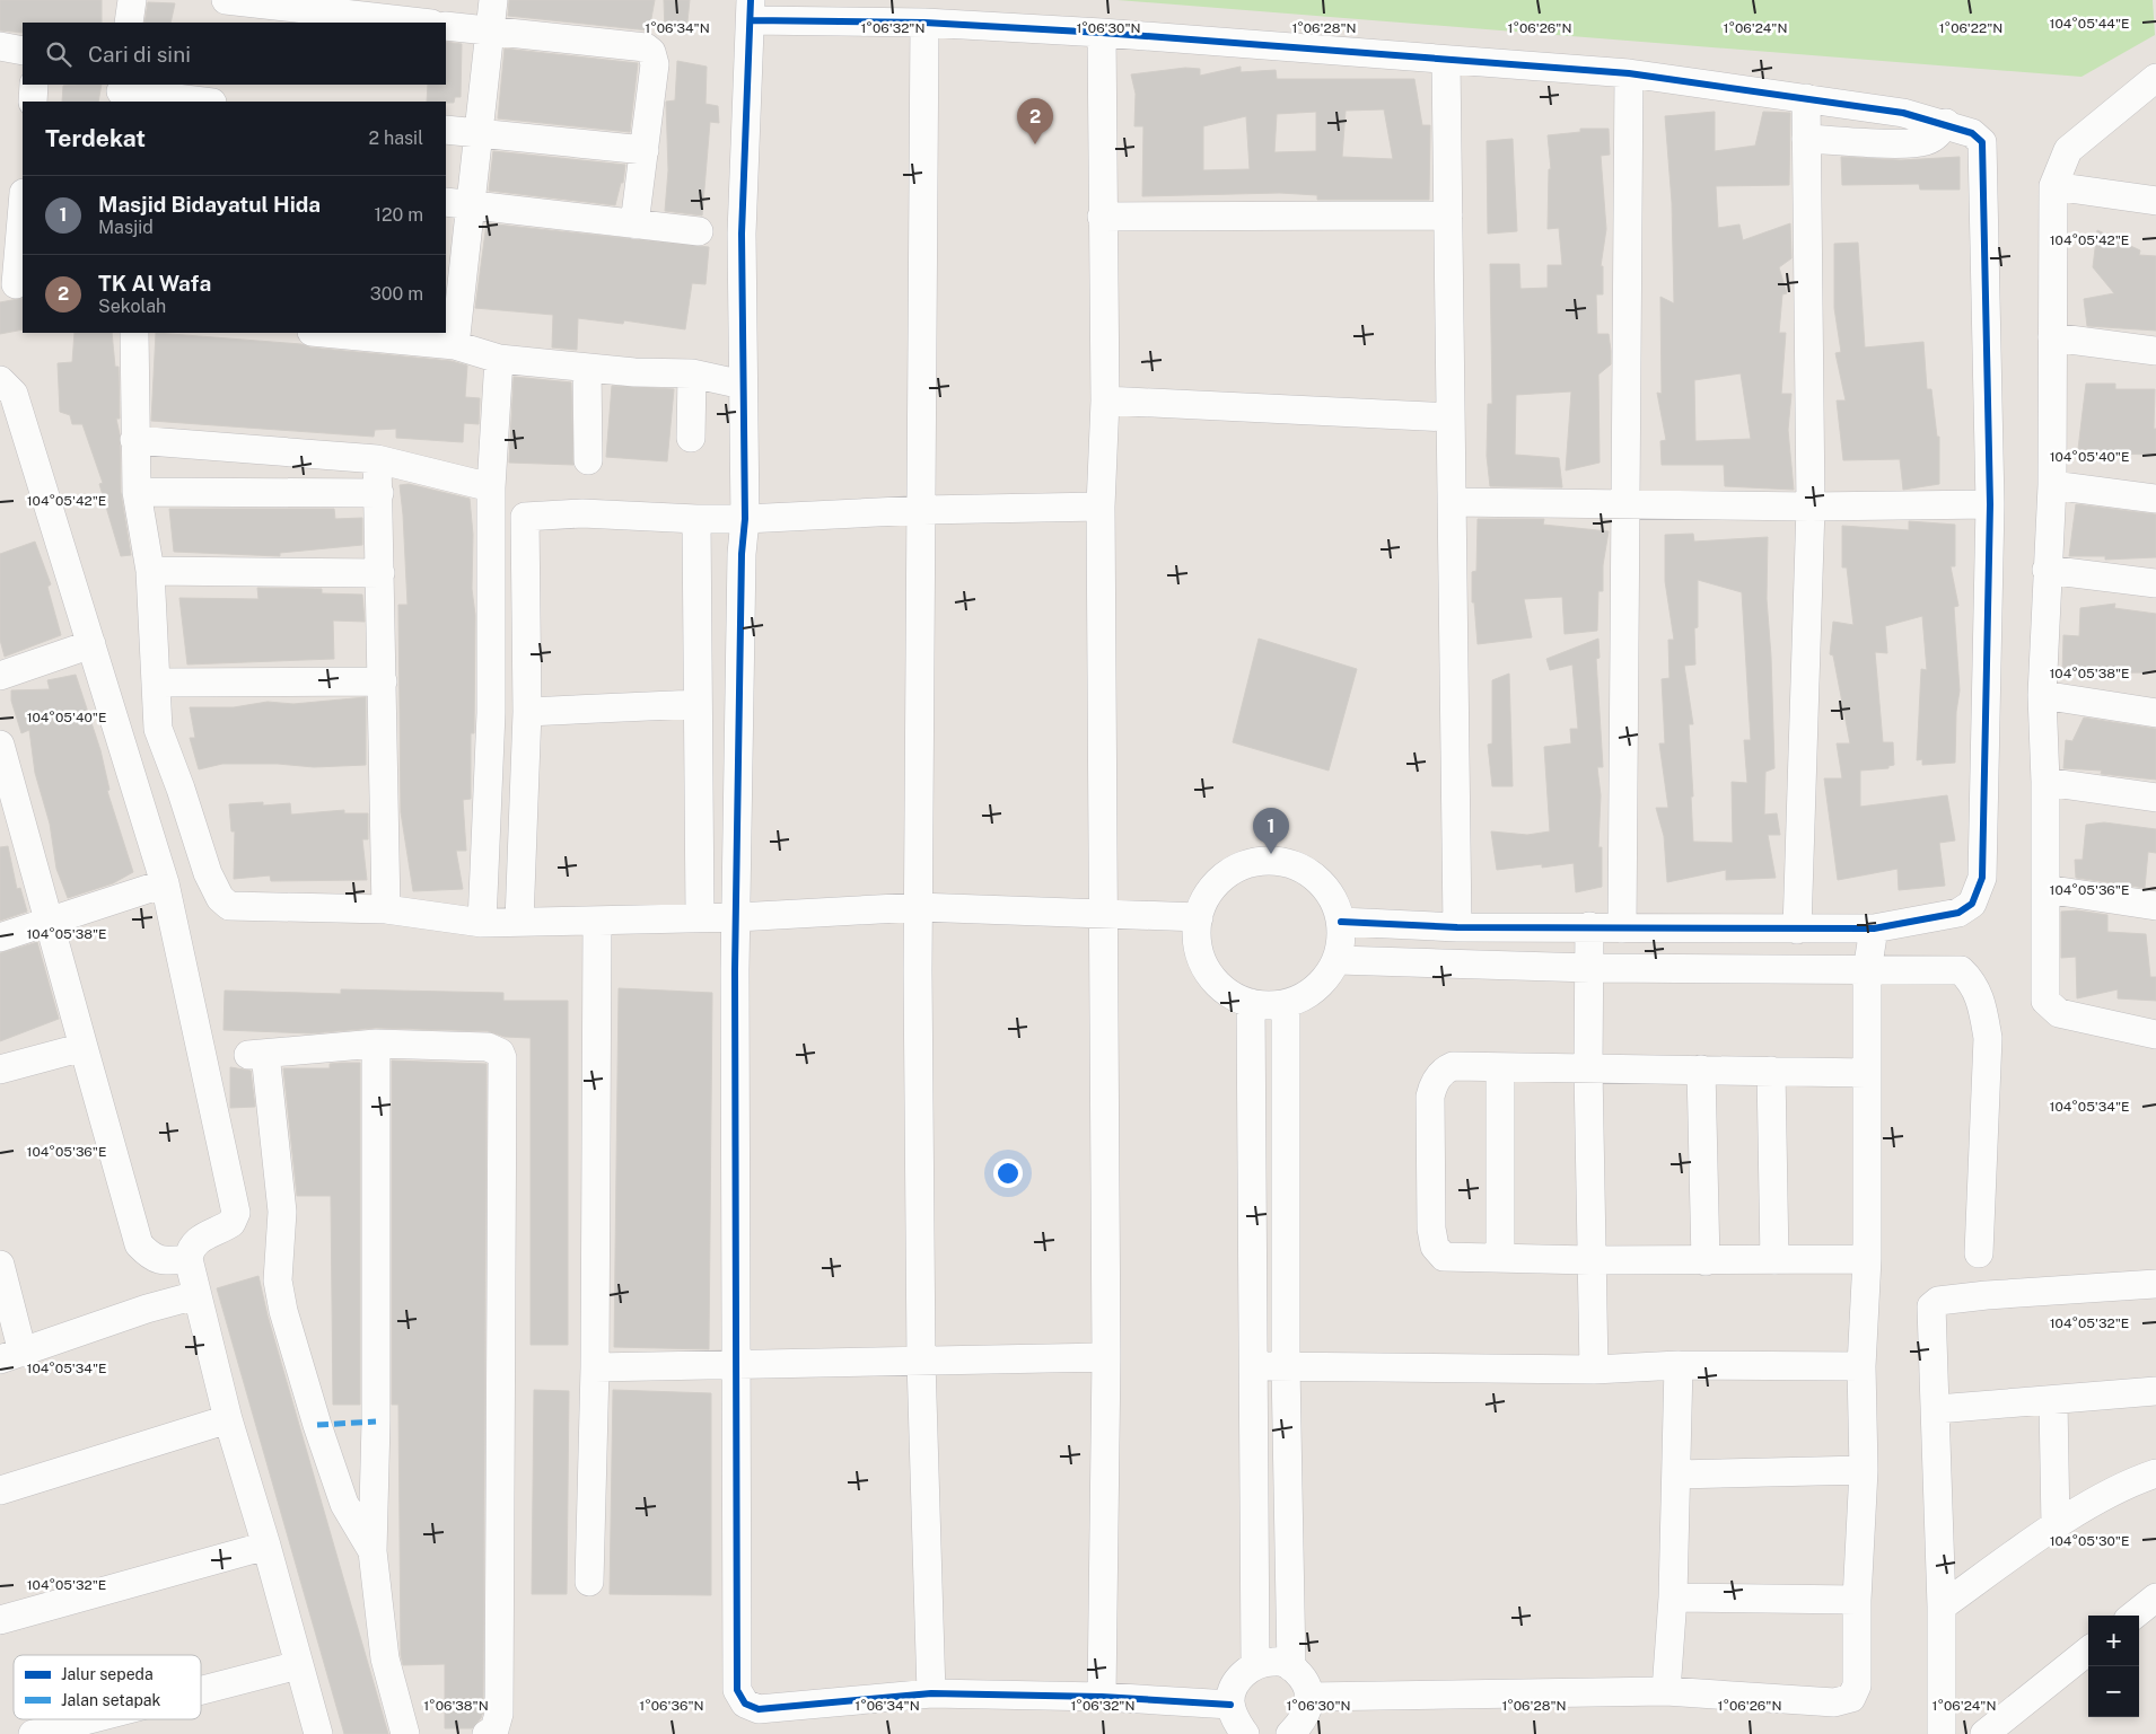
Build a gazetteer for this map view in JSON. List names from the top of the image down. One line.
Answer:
{"legend":["Jalur sepeda","Jalan setapak"],"page":{"search":"Cari di sini","pins":["2","1"],"heading":["Terdekat","2 hasil"],"list":[{"mark":"1","name":"Masjid Bidayatul Hida","note":"Masjid","value":"120 m"},{"mark":"2","name":"TK Al Wafa","note":"Sekolah","value":"300 m"}],"map_buttons":["+","−"]},"coordinates":["104°05'44\"E","1°06'34\"N","1°06'32\"N","1°06'30\"N","1°06'28\"N","1°06'26\"N","1°06'24\"N","1°06'22\"N","104°05'42\"E","104°05'40\"E","104°05'38\"E","104°05'36\"E","104°05'34\"E","104°05'32\"E","104°05'30\"E","1°06'38\"N","1°06'36\"N"]}
